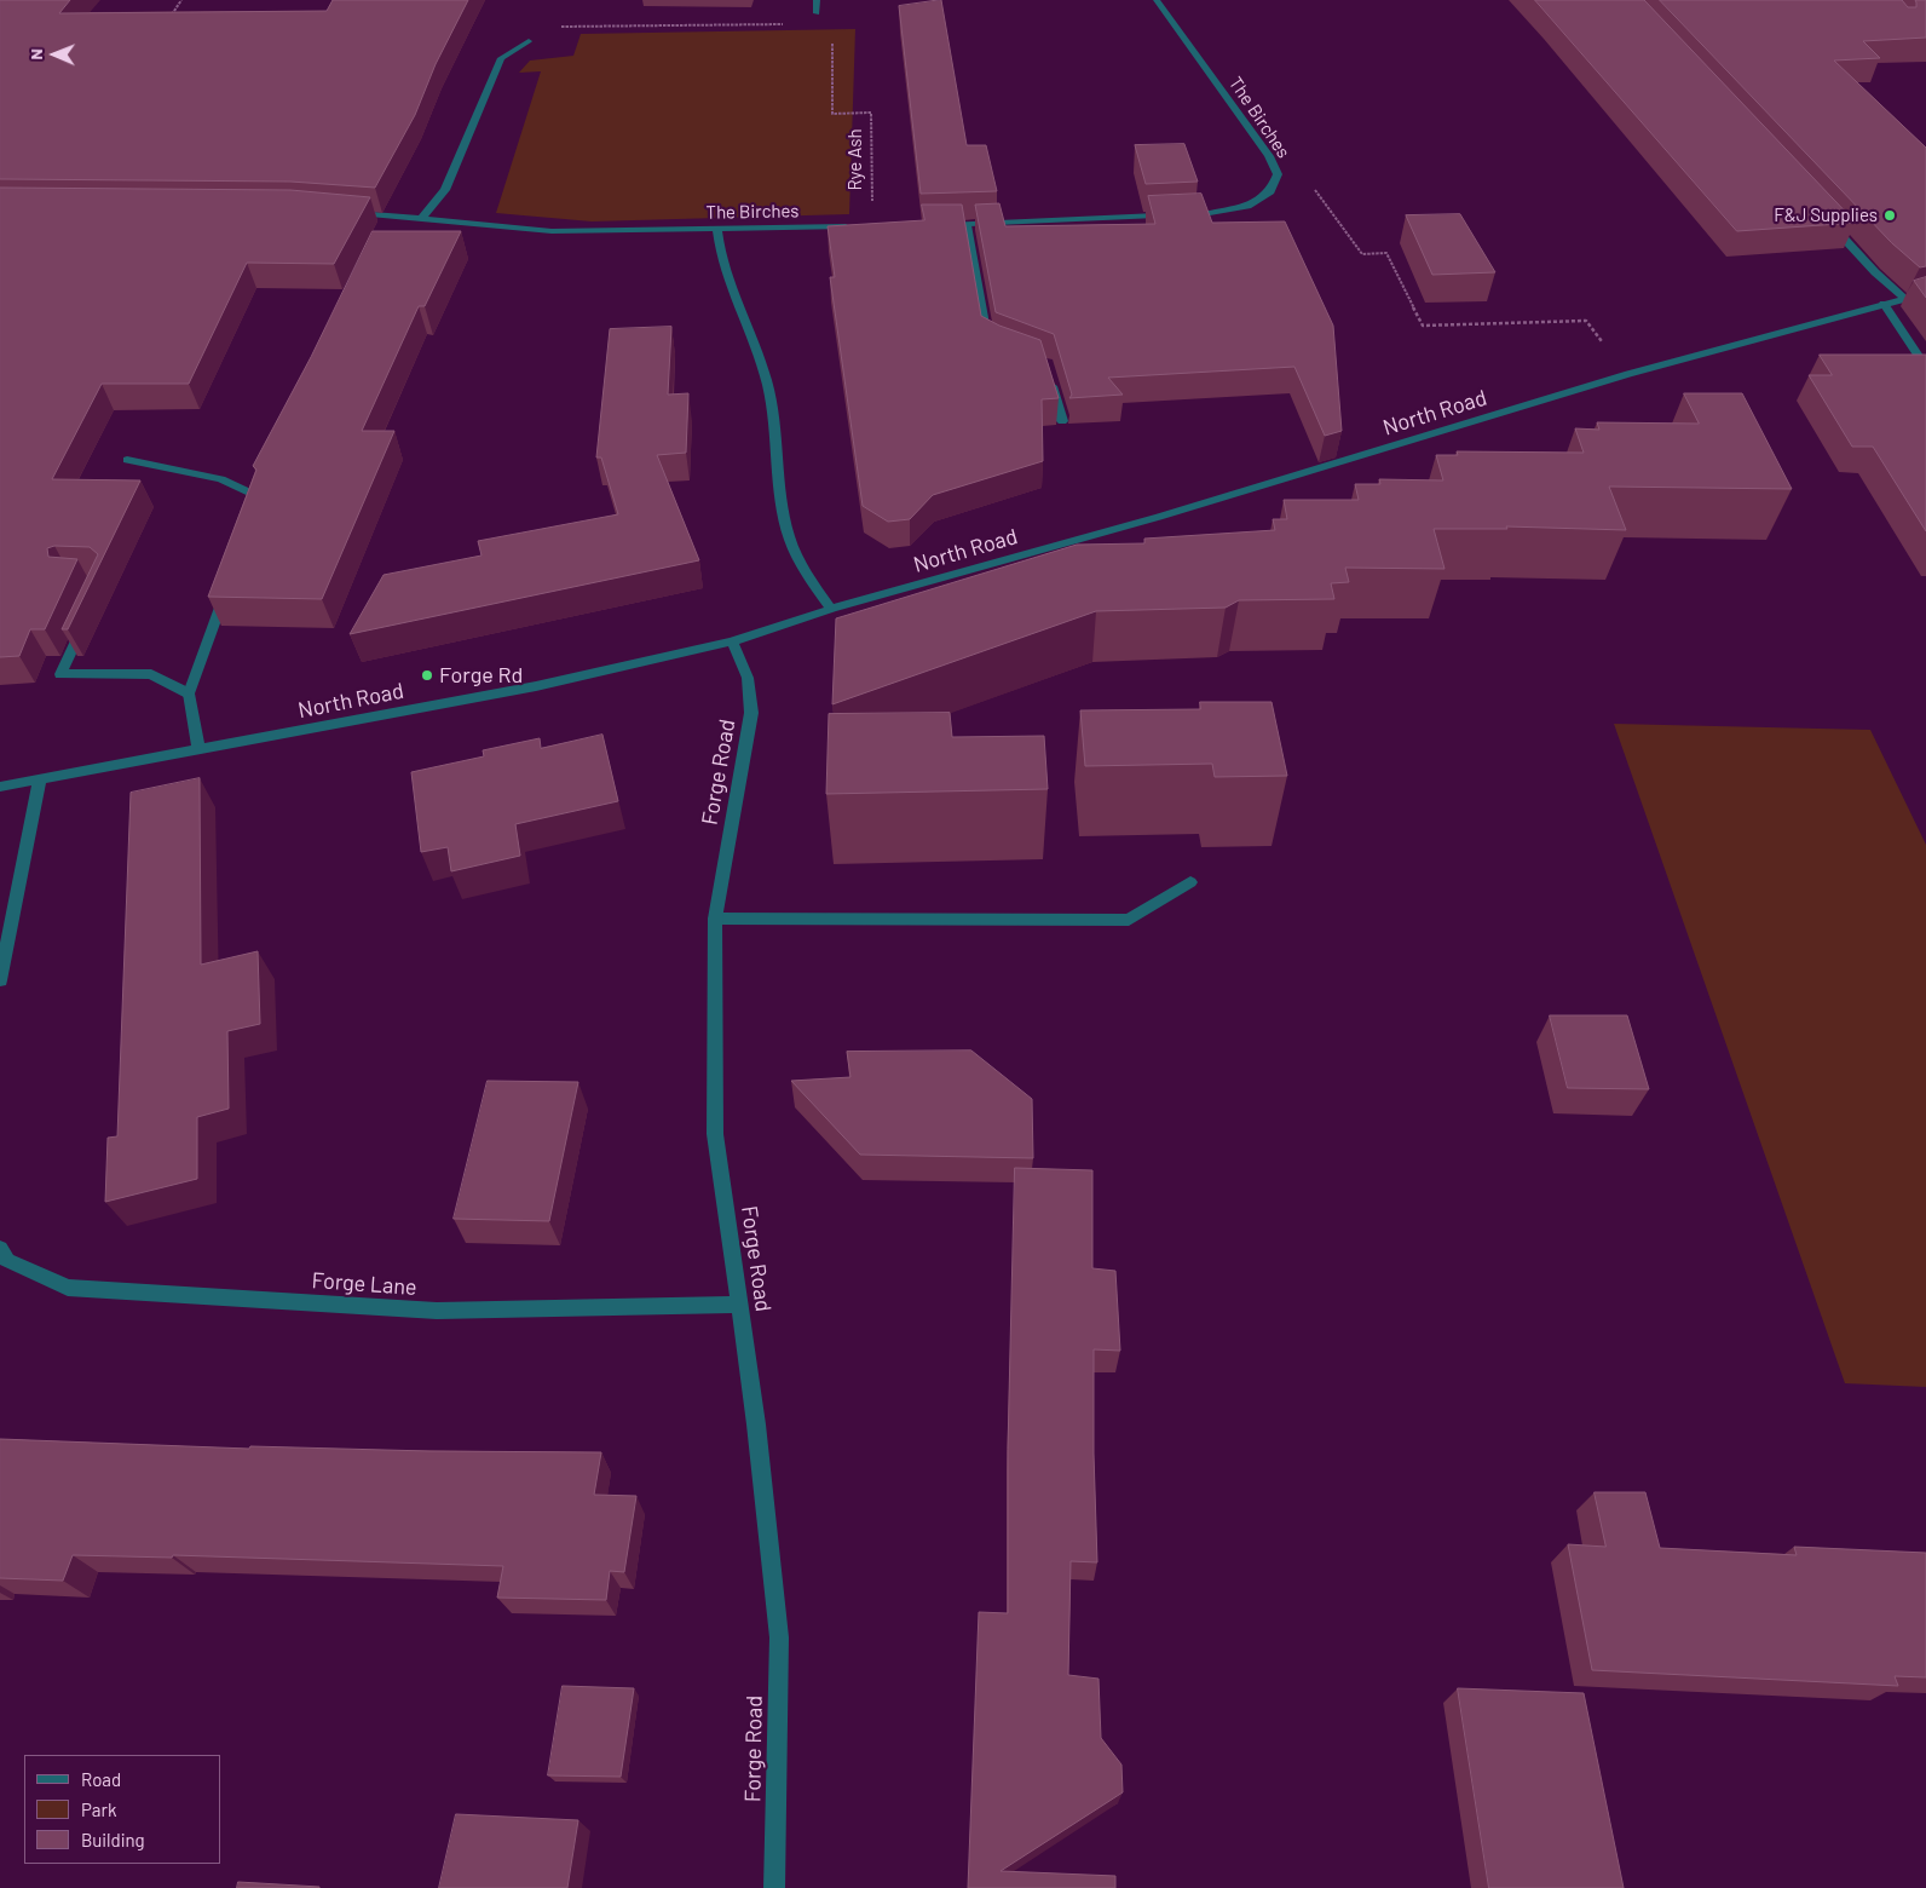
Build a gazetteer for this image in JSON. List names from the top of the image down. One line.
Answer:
{"streets":{"street":["The Birches","North Road","Forge Road","Forge Lane"],"path":["Rye Ash"]},"crossings":[["The Birches","Rye Ash"],["North Road","Forge Road"],["Forge Road","Forge Lane"]],"places":["F&J Supplies","Forge Rd"],"legend":["Road","Park","Building"],"north":"left"}
